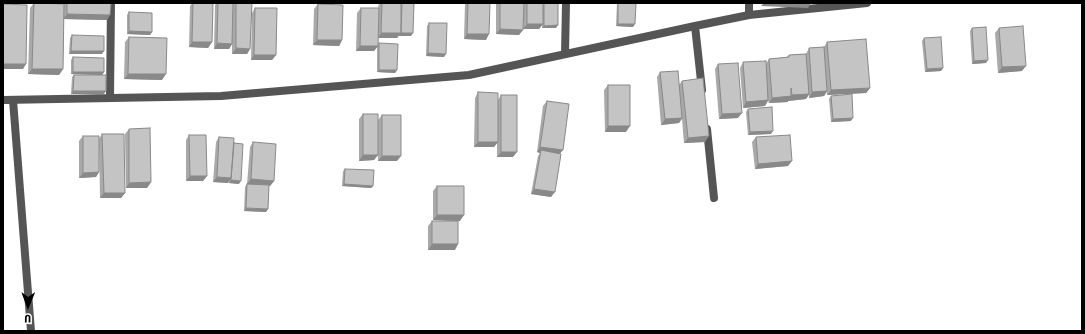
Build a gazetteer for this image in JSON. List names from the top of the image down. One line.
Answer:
{"north":"bottom"}
